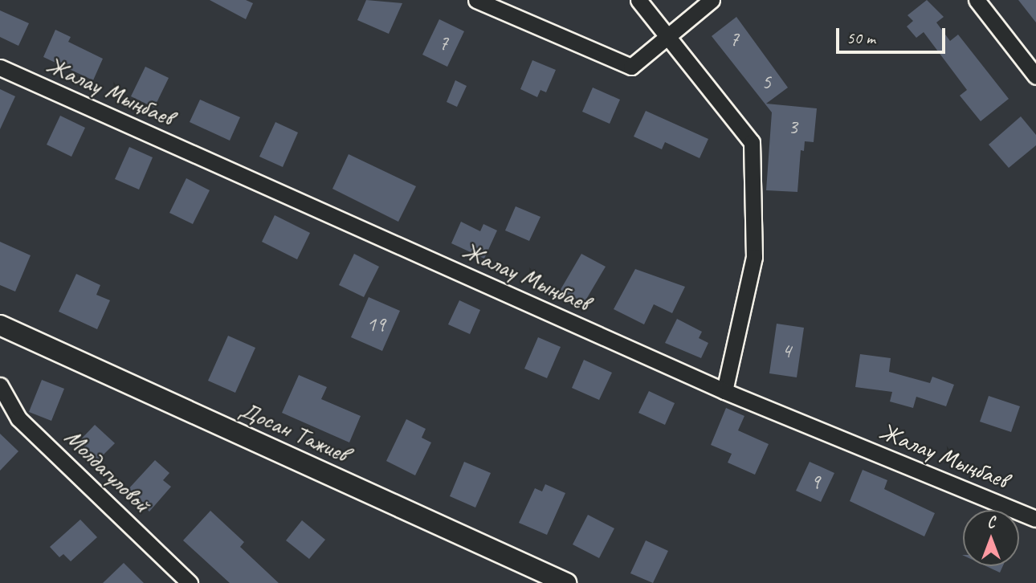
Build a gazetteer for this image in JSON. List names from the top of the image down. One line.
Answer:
{"streets":{"street":["Жалау Мыңбаев","Досан Тажиев","Молдагуловой"]},"house_numbers":["7","7","5","3","19","4","9"],"scale_bar":"50 m","north":"top"}
